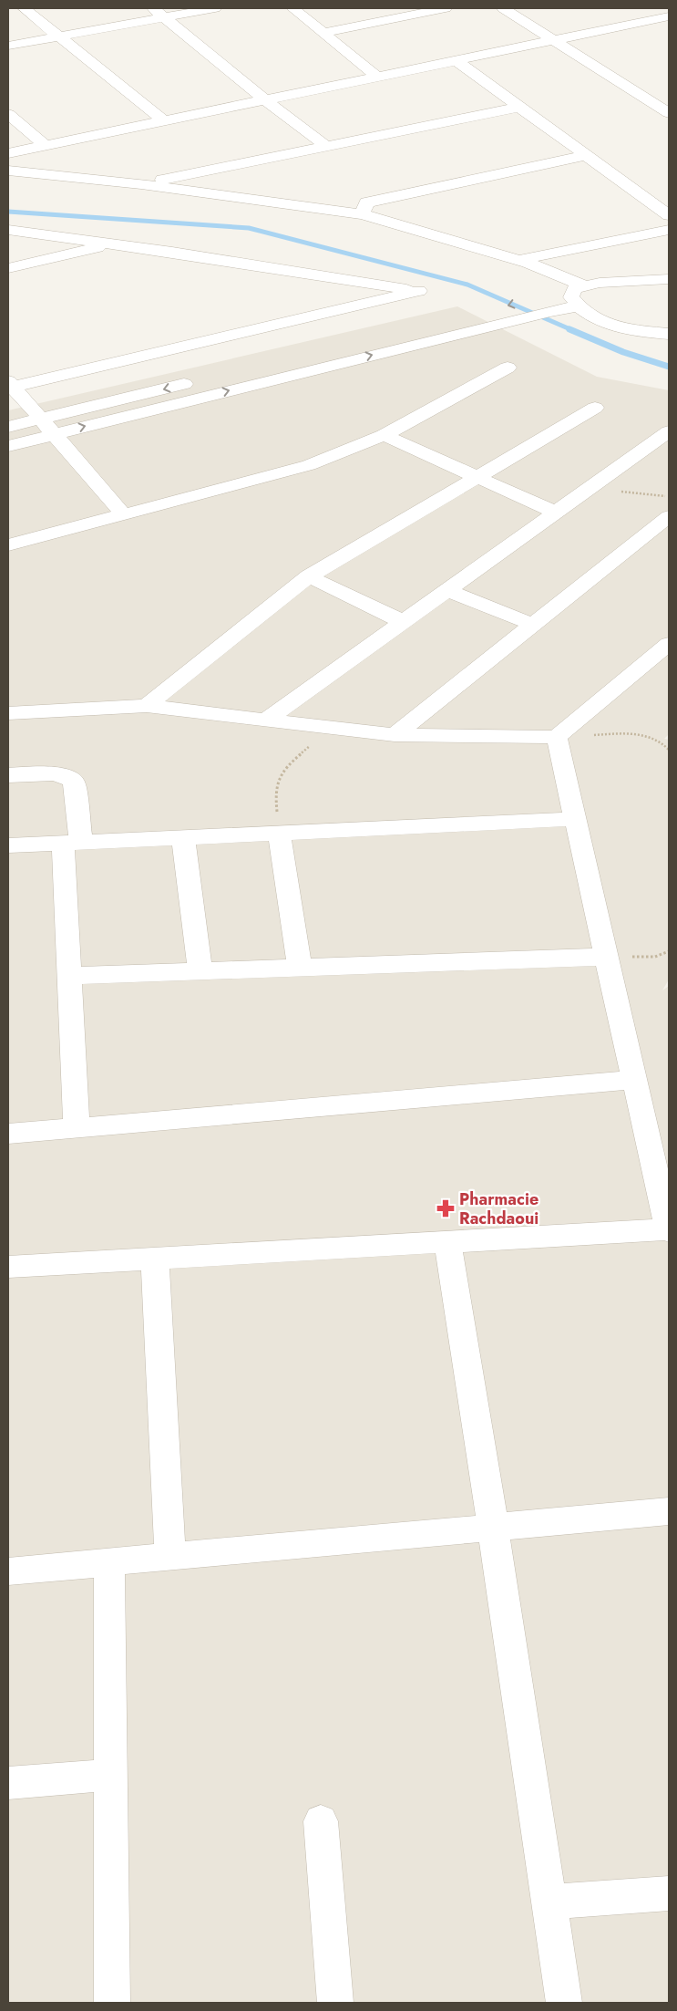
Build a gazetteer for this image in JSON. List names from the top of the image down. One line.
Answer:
{"places":{"pharmacy":["Pharmacie Rachdaoui"]}}
